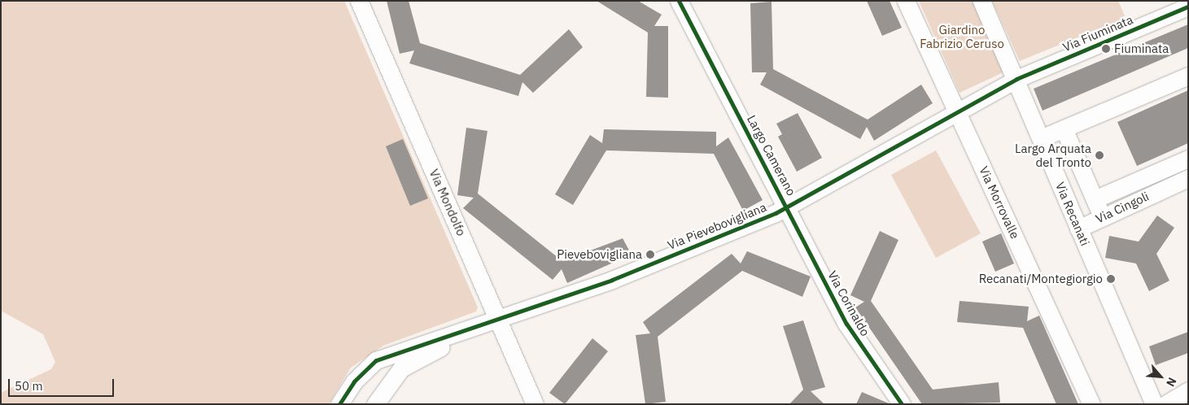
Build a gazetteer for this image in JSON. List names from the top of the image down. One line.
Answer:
{"streets":{"street":["Via Fiuminata","Largo Camerano","Via Mondolfo","Via Morrovalle","Via Cingoli","Via Recanati","Via Pievebovigliana","Via Corinaldo"]},"crossings":[["Via Fiuminata","Via Recanati"],["Via Fiuminata","Via Pievebovigliana"],["Largo Camerano","Via Pievebovigliana"],["Largo Camerano","Via Corinaldo"],["Via Mondolfo","Via Pievebovigliana"],["Via Morrovalle","Via Pievebovigliana"],["Via Cingoli","Via Recanati"],["Via Recanati","Via Pievebovigliana"],["Via Pievebovigliana","Via Corinaldo"]],"parks":["Giardino Fabrizio Ceruso"],"places":["Fiuminata","Largo Arquata del Tronto","Pievebovigliana","Recanati/Montegiorgio"],"scale_bar":"50 m","north":"bottom right"}
